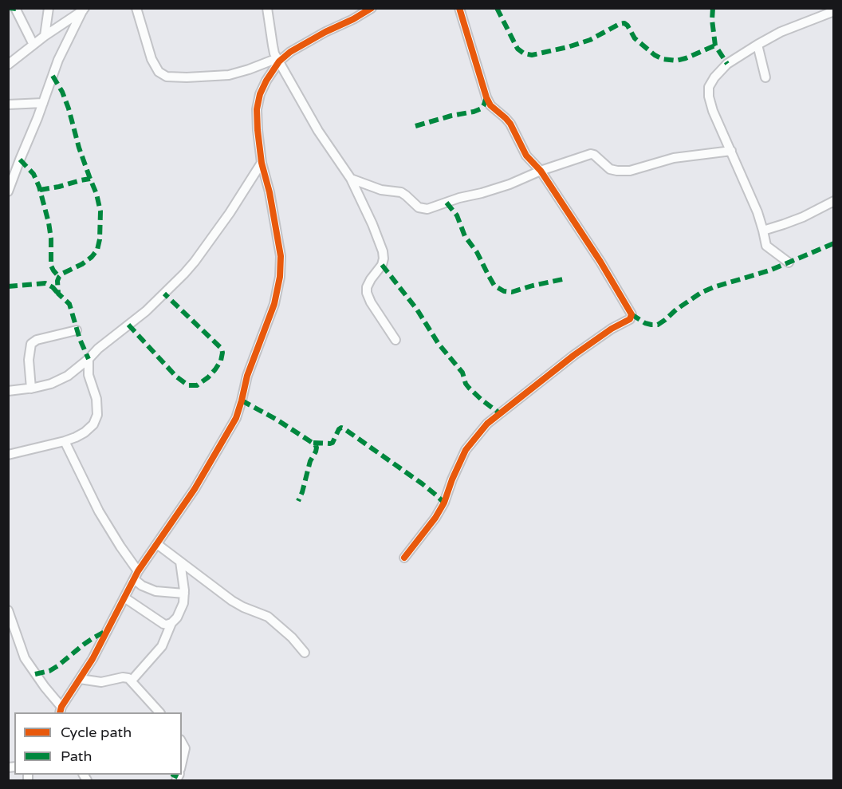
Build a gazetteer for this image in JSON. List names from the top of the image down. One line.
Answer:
{"legend":["Cycle path","Path"]}
